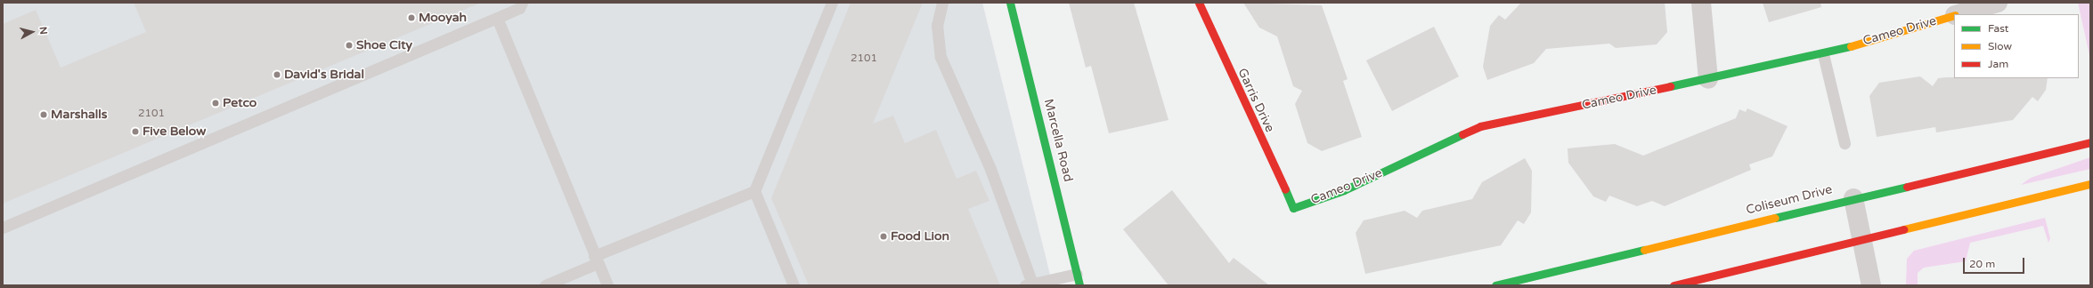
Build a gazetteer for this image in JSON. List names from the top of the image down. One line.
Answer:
{"streets":{"street":["Cameo Drive","Garris Drive","Marcella Road","Coliseum Drive"]},"crossings":[["Cameo Drive","Garris Drive"]],"places":["Mooyah","Shoe City","David's Bridal","Petco","Marshalls","Five Below","Food Lion"],"house_numbers":["2101","2101"],"legend":["Fast","Slow","Jam"],"scale_bar":"20 m","north":"right"}
